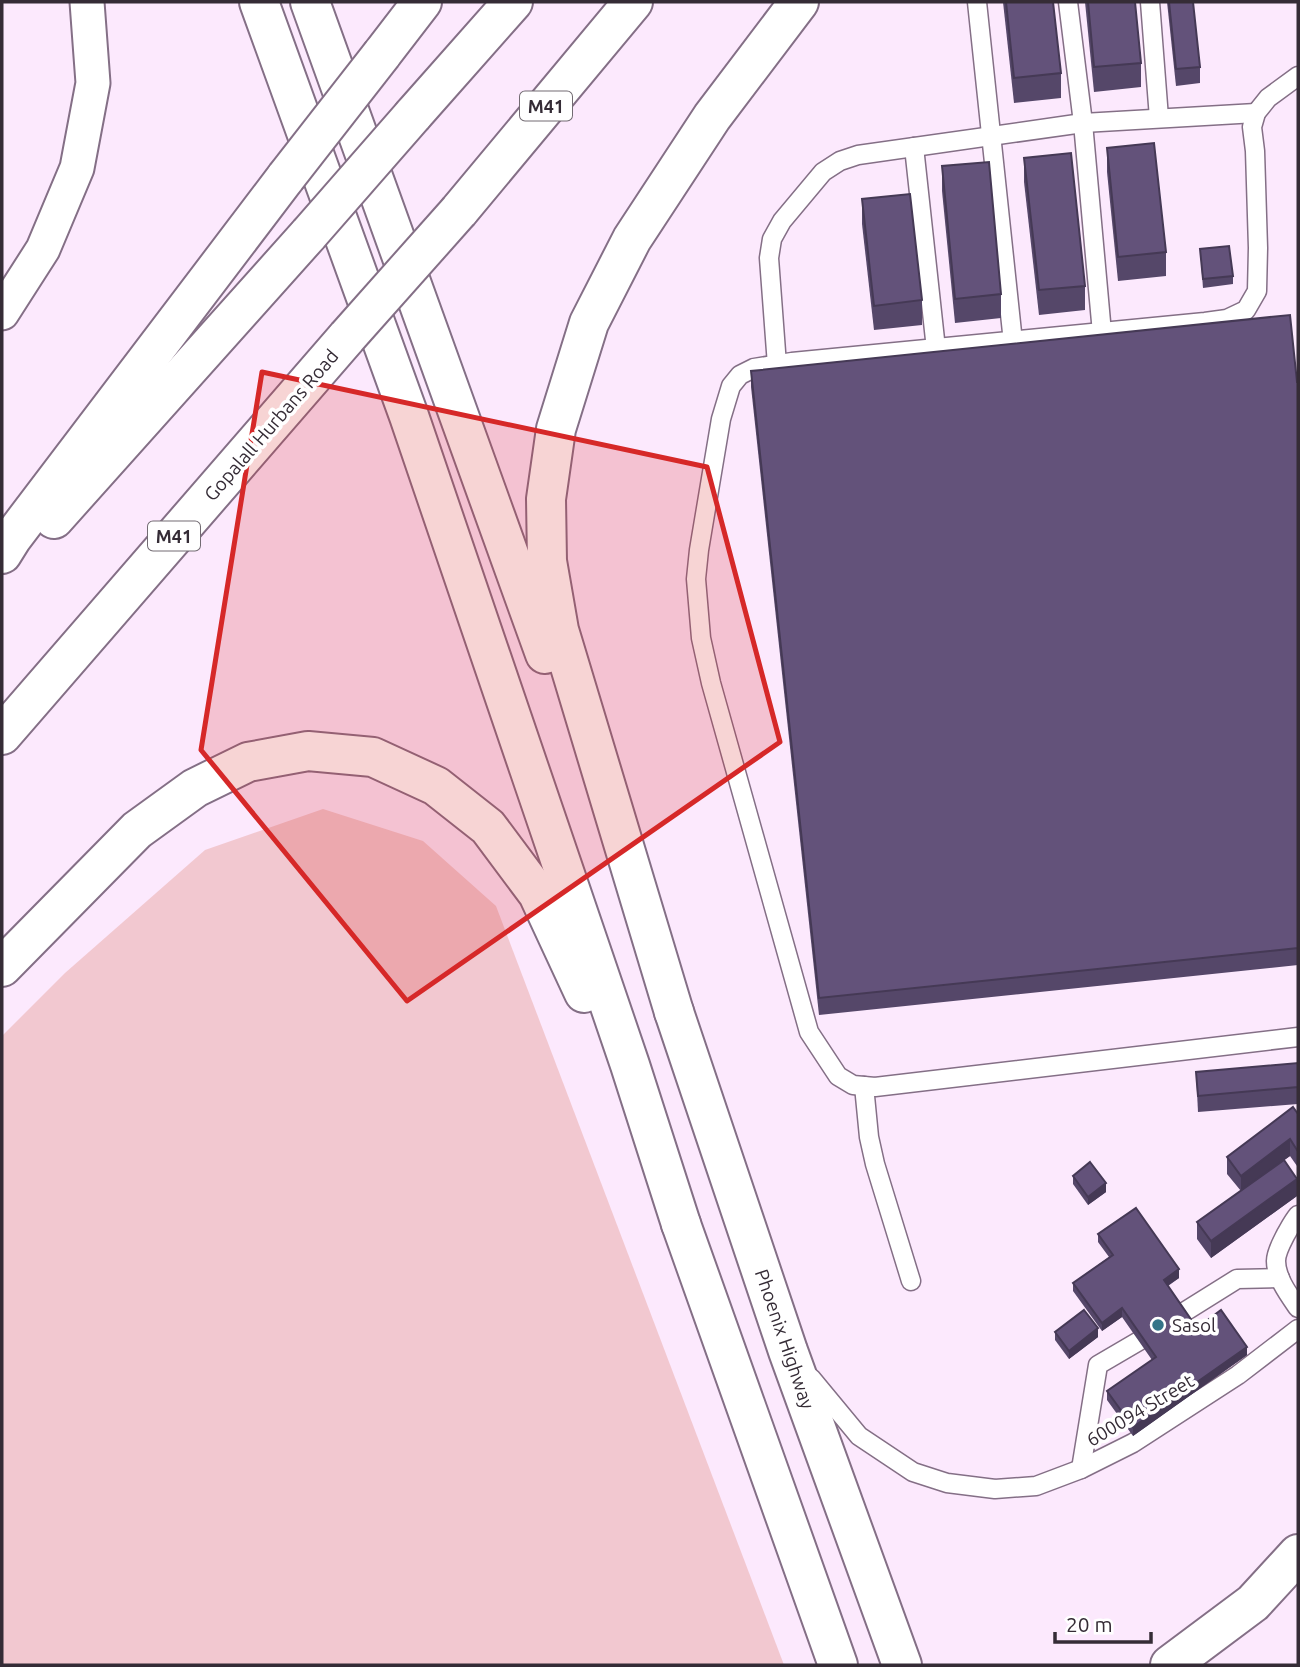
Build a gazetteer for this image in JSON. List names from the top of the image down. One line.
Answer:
{"streets":{"main road":["M41","Gopalall Hurbans Road","Phoenix Highway"],"lane":["600094 Street"]},"crossings":[["Phoenix Highway","600094 Street"]],"places":["Sasol"],"scale_bar":"20 m"}
